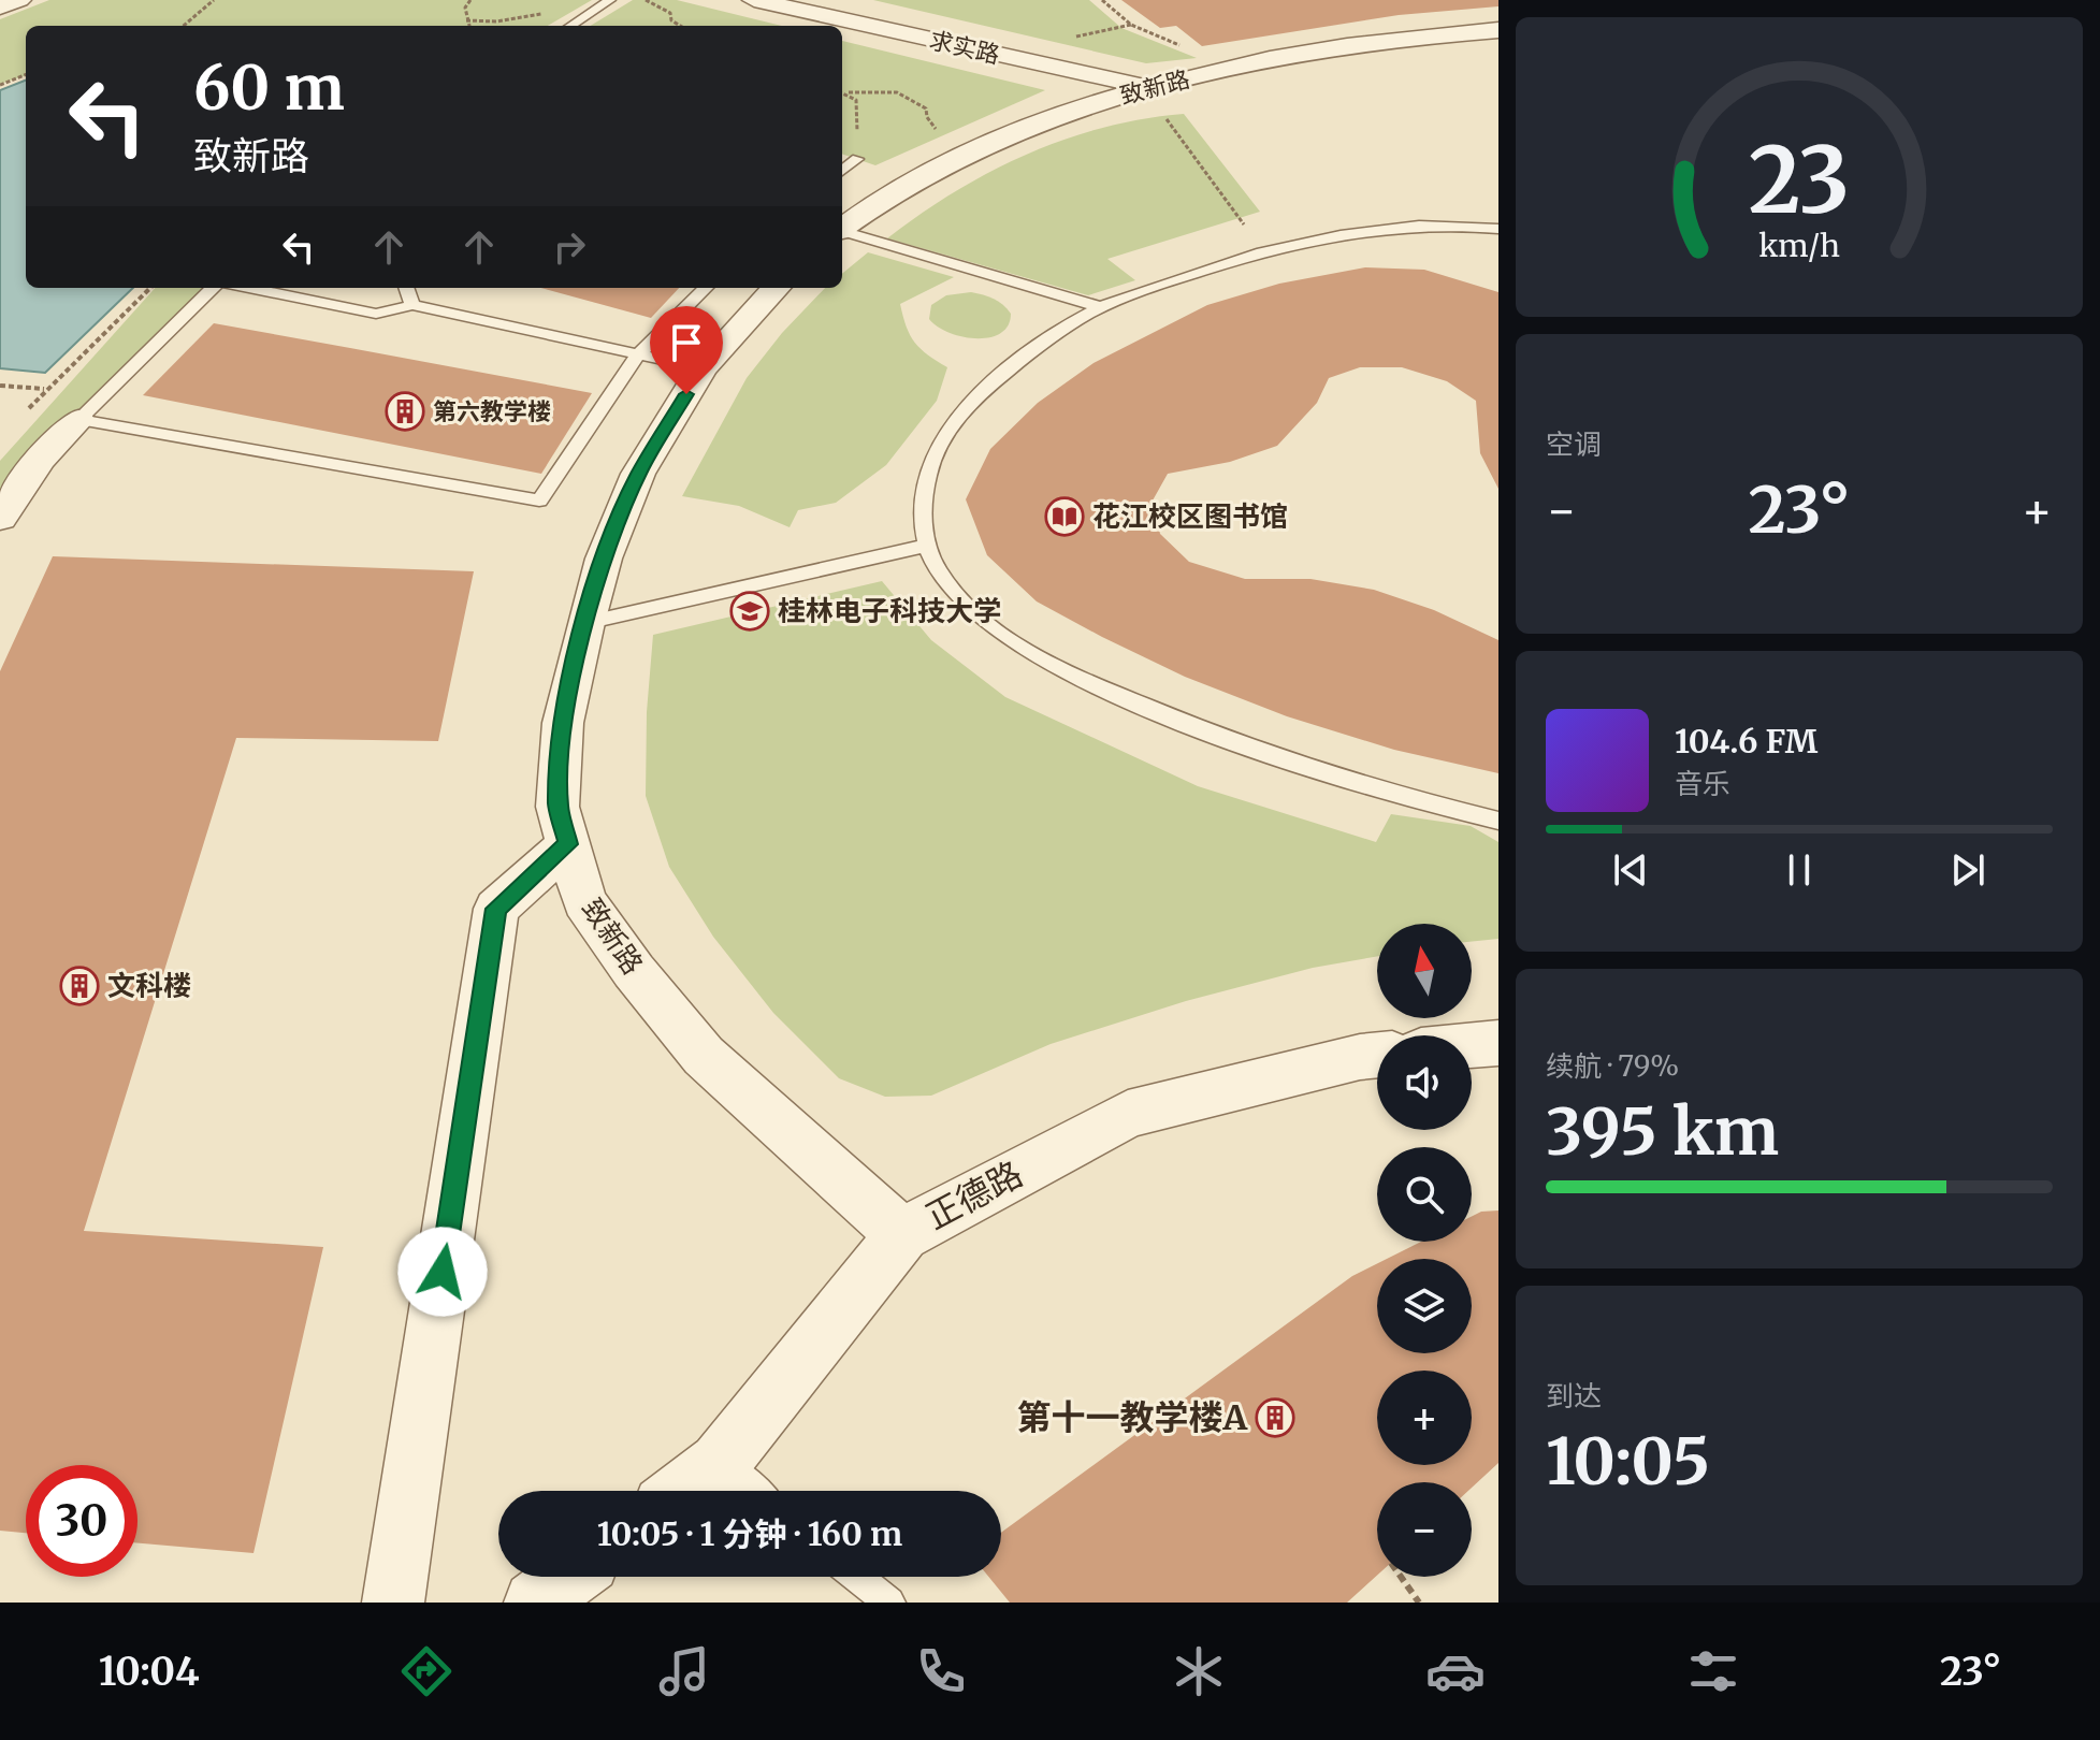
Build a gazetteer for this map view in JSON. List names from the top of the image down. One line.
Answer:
{"streets":{"street":["求实路","致新路","正德路"]},"crossings":[["求实路","致新路"],["致新路","正德路"]],"places":{"building":["第六教学楼","文科楼","第十一教学楼A"],"library":["花江校区图书馆"],"school or university":["桂林电子科技大学"]},"north":"top","page":{"turn":["60 m","致新路"],"tile":["空调",["续航 · 79%","395 km"],["到达","10:05"]],"heat":["−","23°","+"],"song":["104.6 FM","音乐"],"map_buttons":["+","−"],"limit":"30","trip":"10:05 · 1 分钟 · 160 m","tabs":["10:04","23°"],"gauge":["23","km/h"]}}
